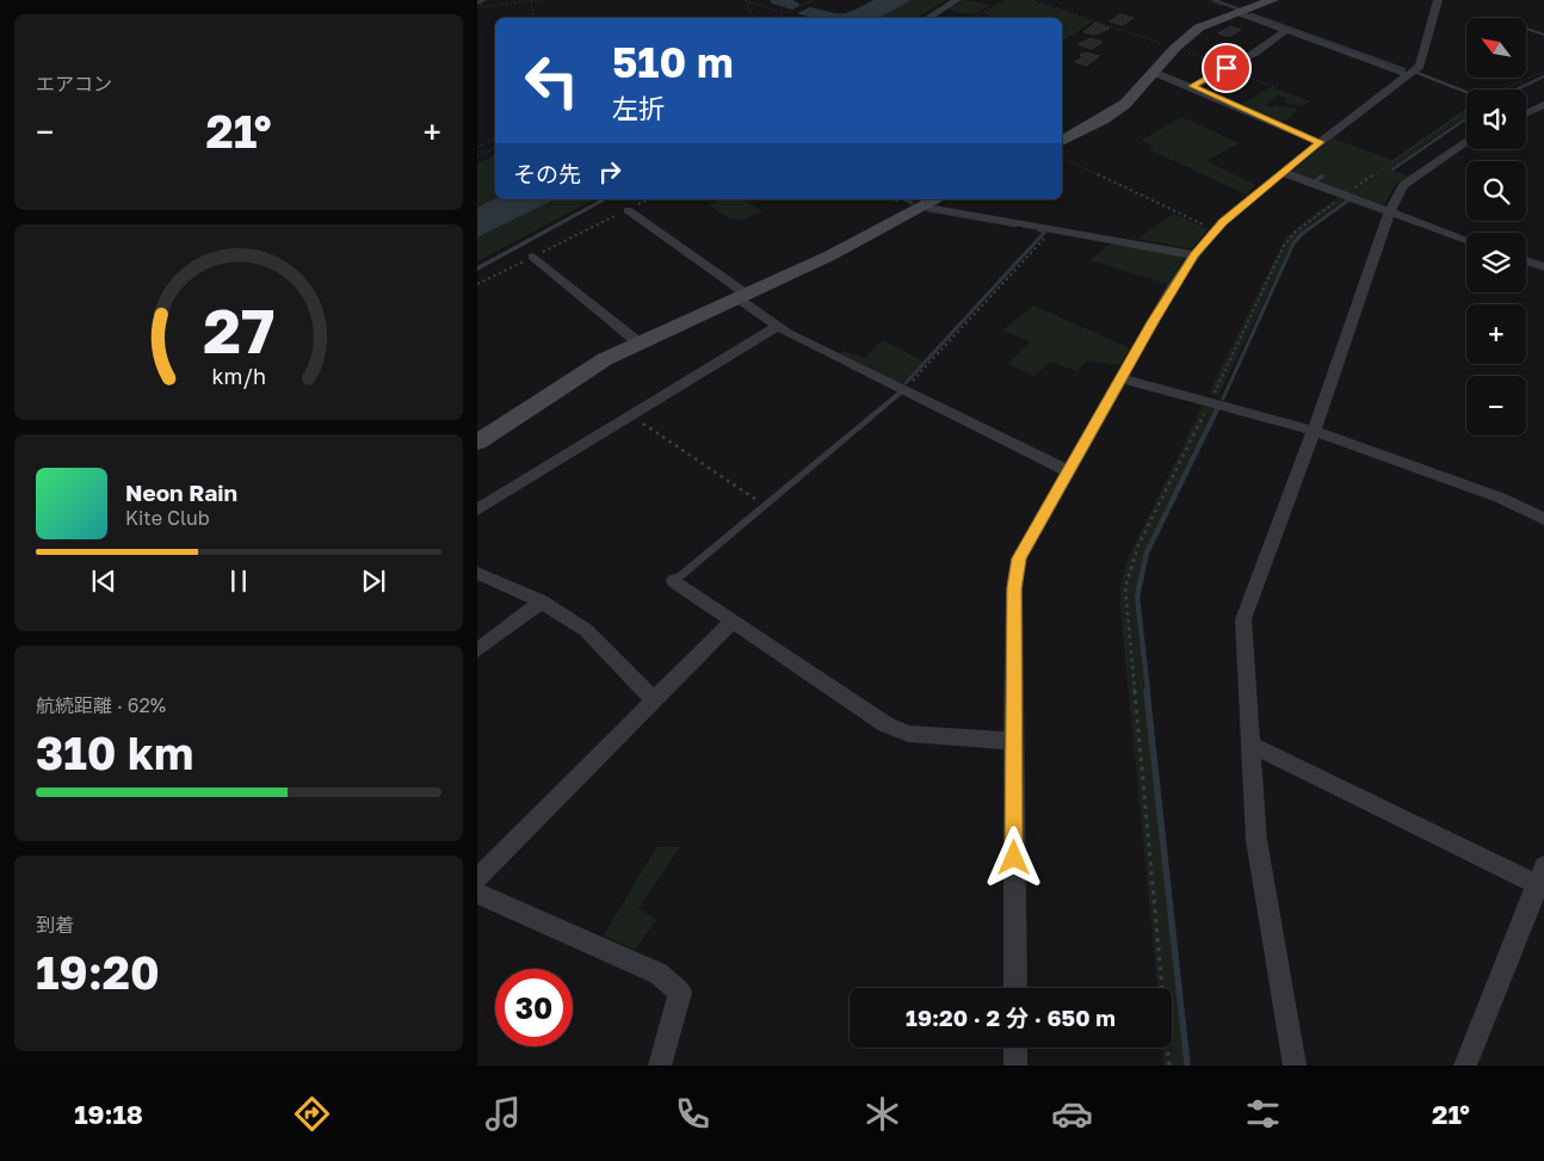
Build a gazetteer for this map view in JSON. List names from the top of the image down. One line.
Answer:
{"north":"top left","page":{"tile":["エアコン",["航続距離 · 62%","310 km"],["到着","19:20"]],"map_buttons":["+","−"],"turn":["510 m","左折"],"heat":["−","21°","+"],"then":"その先","song":["Neon Rain","Kite Club"],"limit":"30","trip":"19:20 · 2 分 · 650 m","tabs":["19:18","21°"],"gauge":["27","km/h"]}}
